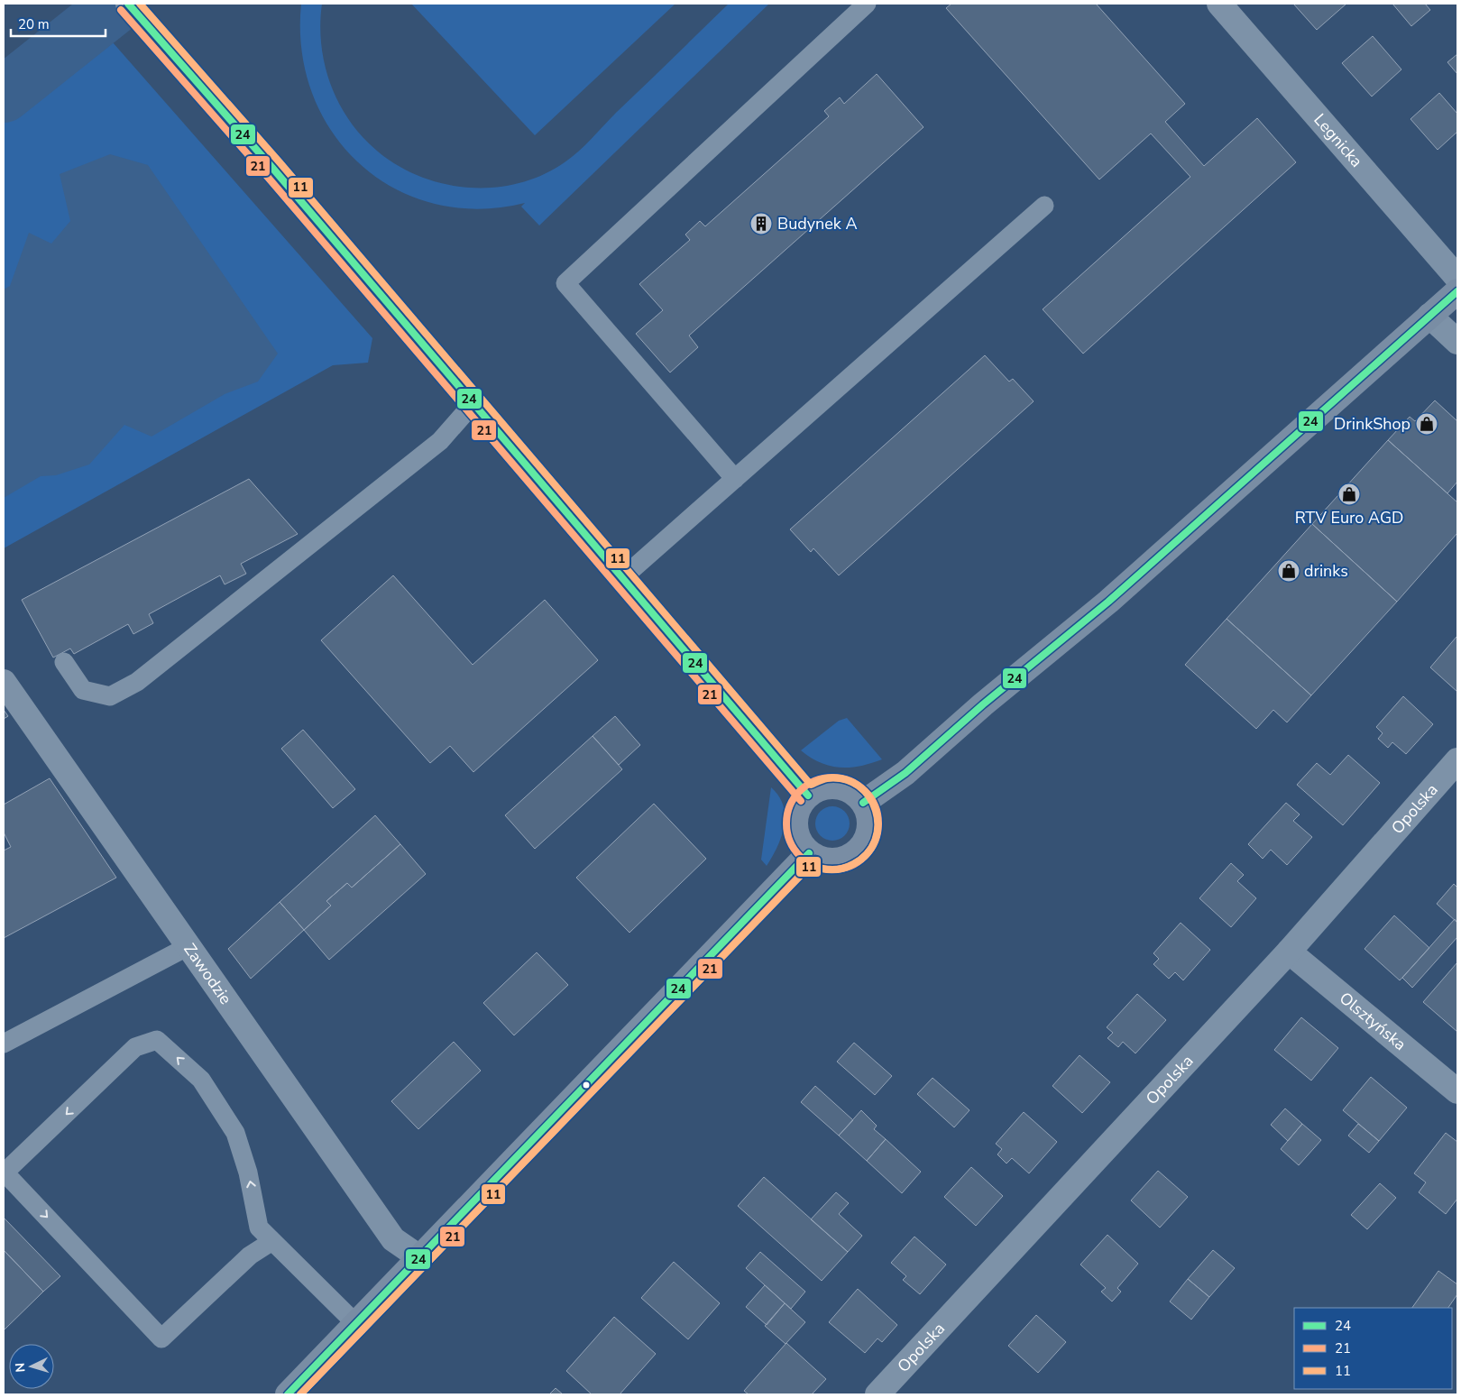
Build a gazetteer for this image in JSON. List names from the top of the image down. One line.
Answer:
{"streets":{"street":["Legnicka","Opolska","Zawodzie","Olsztyńska"]},"crossings":[["Opolska","Olsztyńska"]],"places":{"building":["Budynek A"],"shop":["DrinkShop","RTV Euro AGD","drinks"]},"lines":["transit line 24","transit line 11","transit line 21"],"legend":["24","21","11"],"scale_bar":"20 m","north":"left"}
